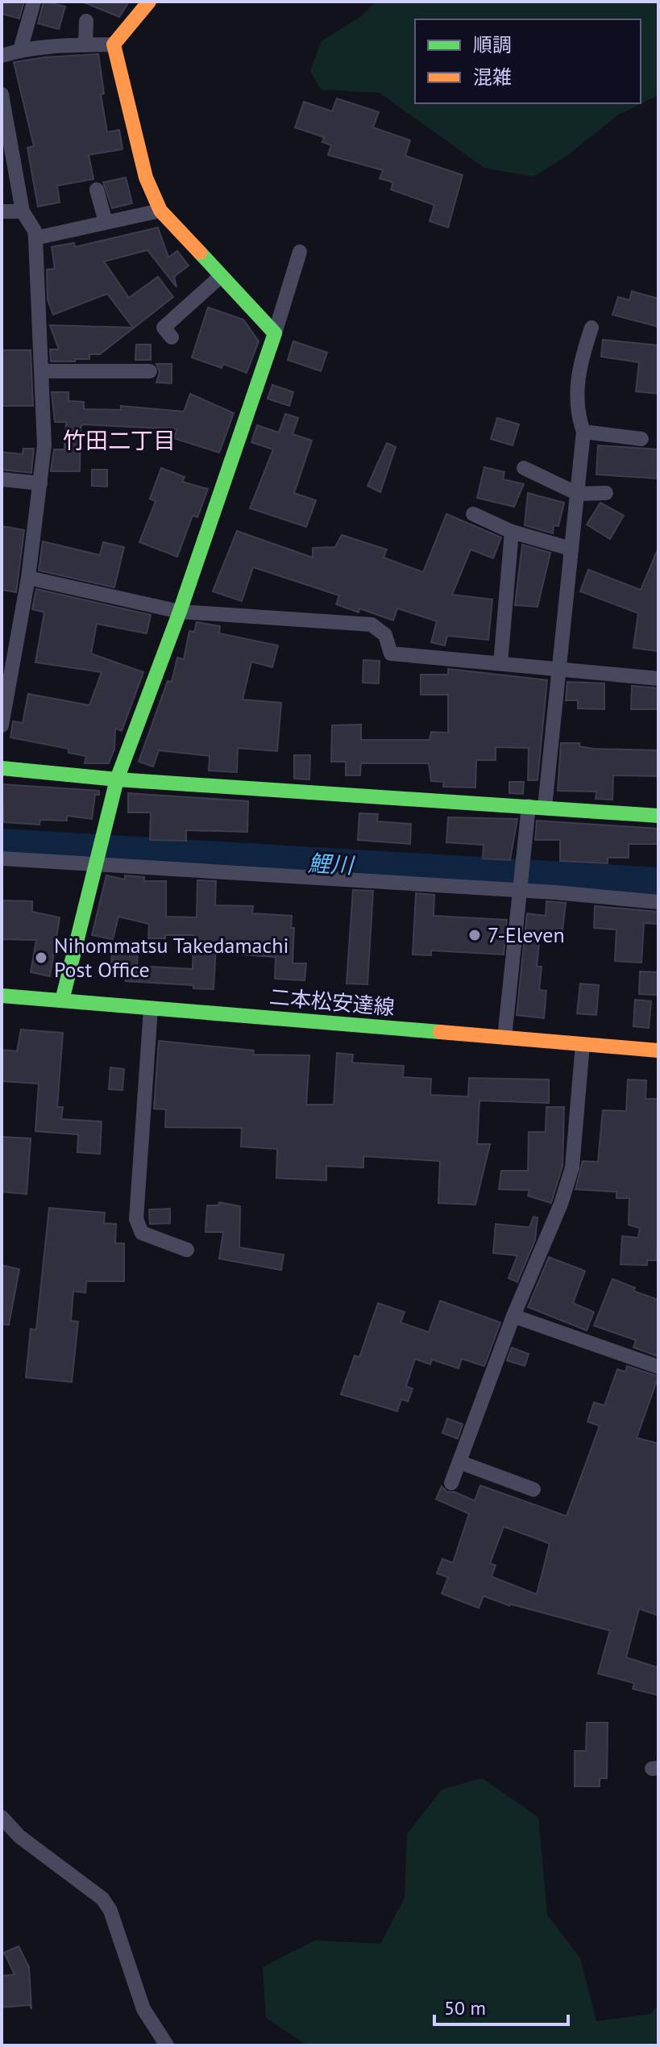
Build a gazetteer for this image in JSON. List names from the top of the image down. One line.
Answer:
{"streets":{"street":["二本松安達線"]},"districts":["竹田二丁目"],"water":["鯉川"],"places":["7-Eleven","Nihommatsu Takedamachi Post Office"],"legend":["順調","混雑"],"scale_bar":"50 m"}
